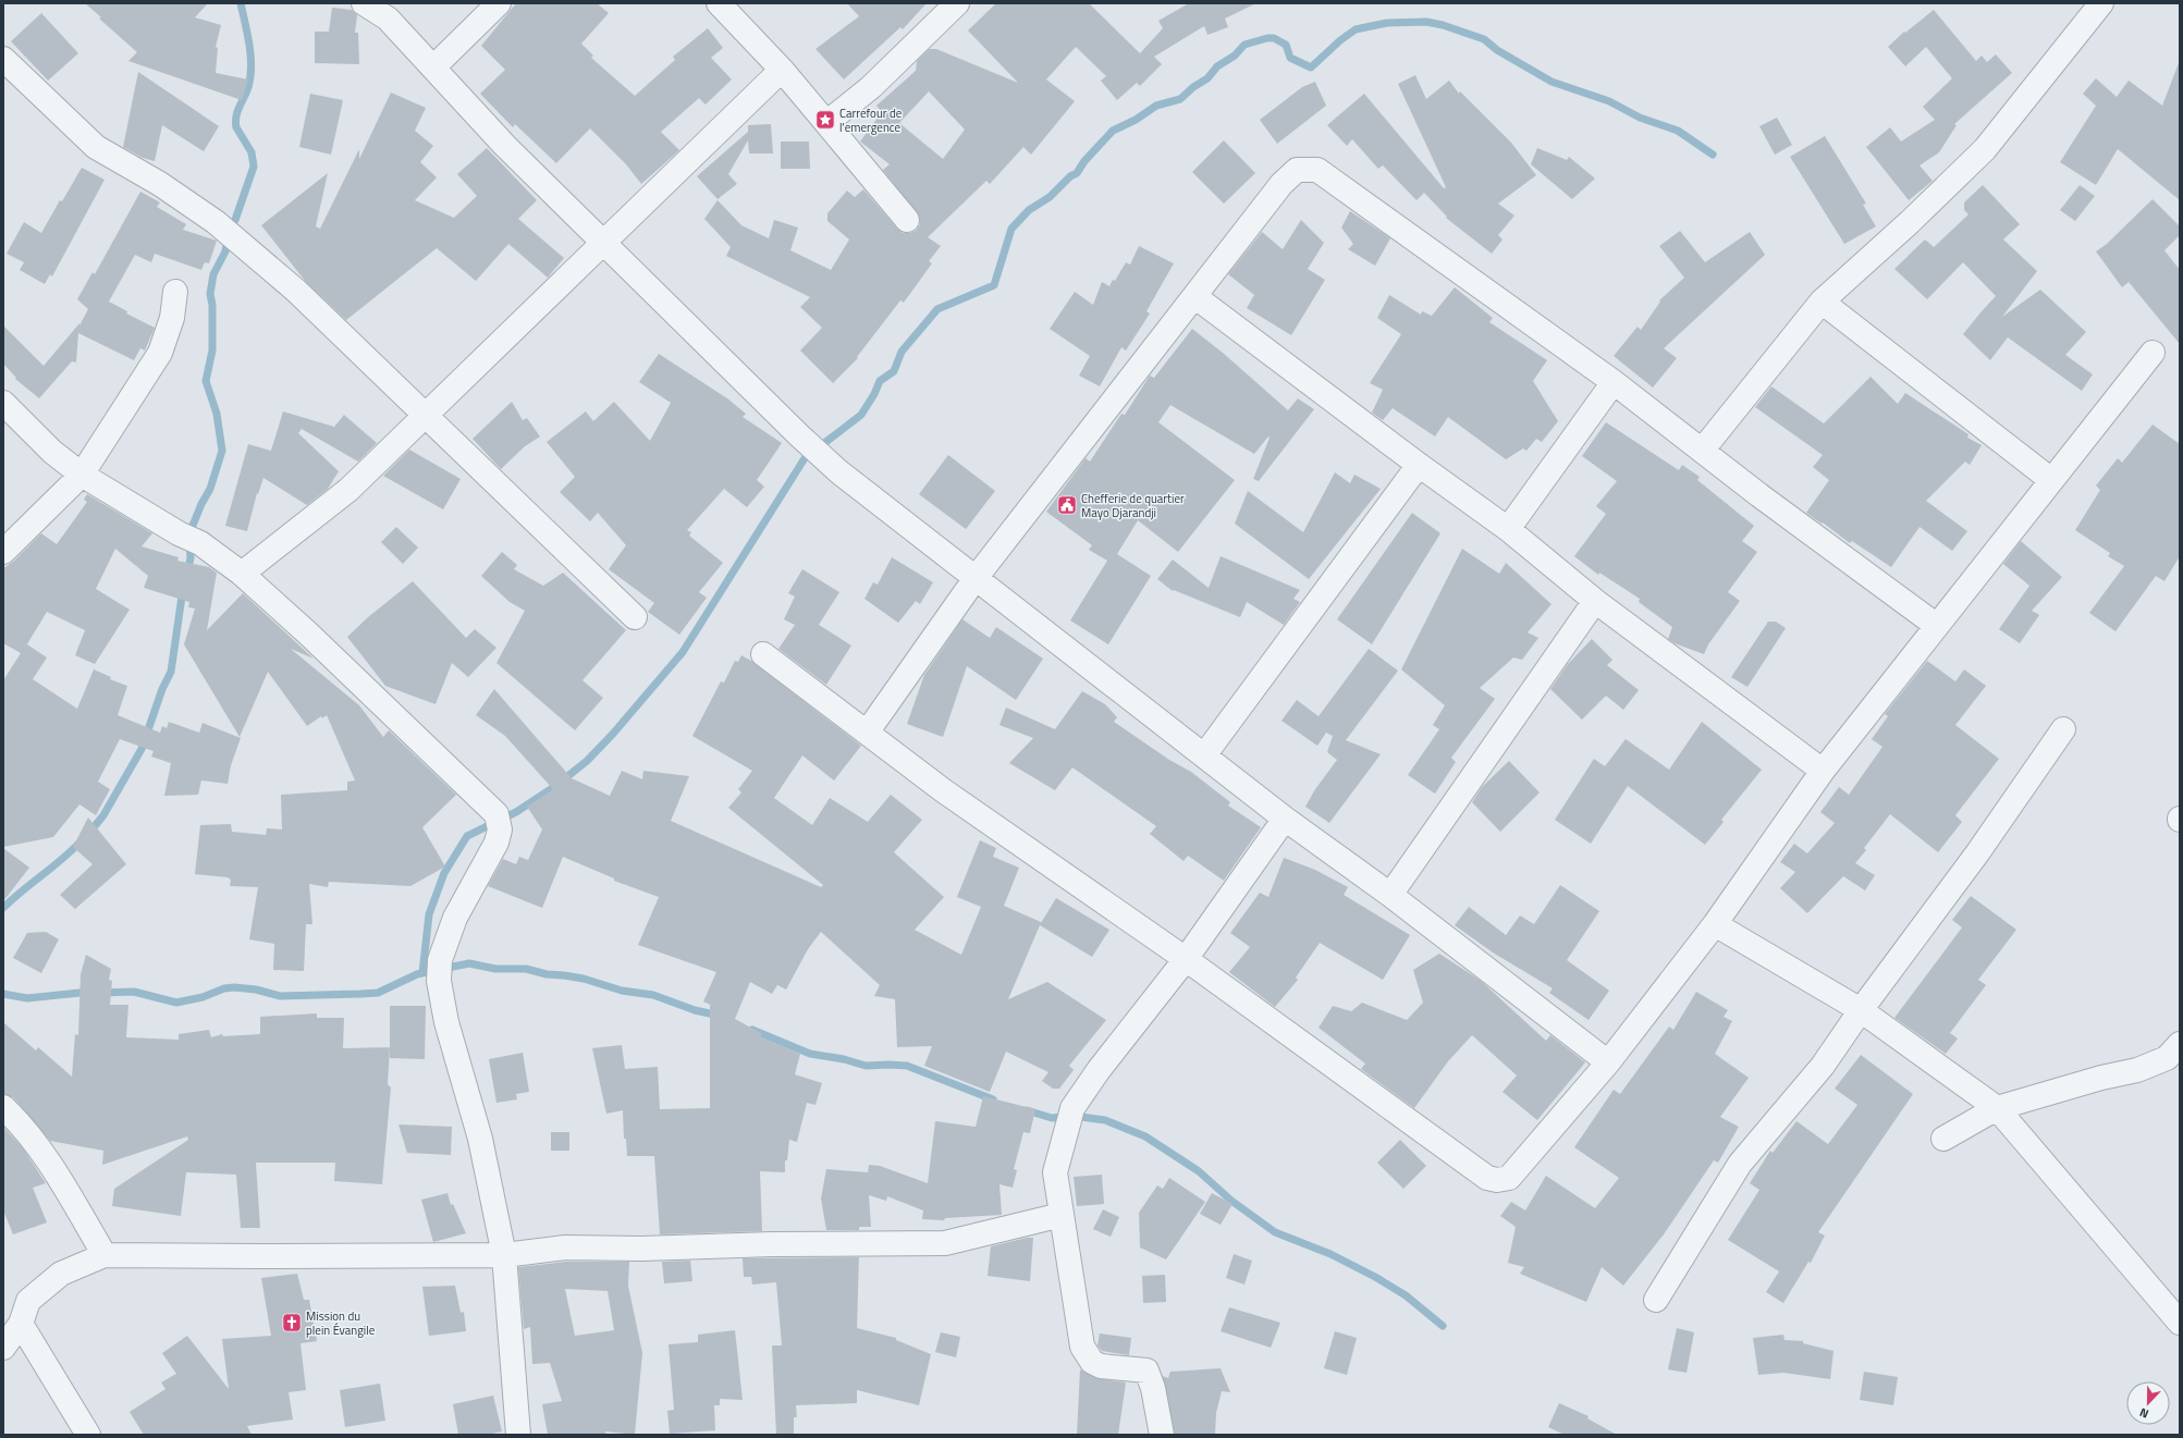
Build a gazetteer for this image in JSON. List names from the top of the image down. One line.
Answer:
{"places":{"place":["Carrefour de l'emergence"],"public building":["Chefferie de quartier Mayo Djarandji"],"church":["Mission du plein Évangile"]},"north":"bottom"}
